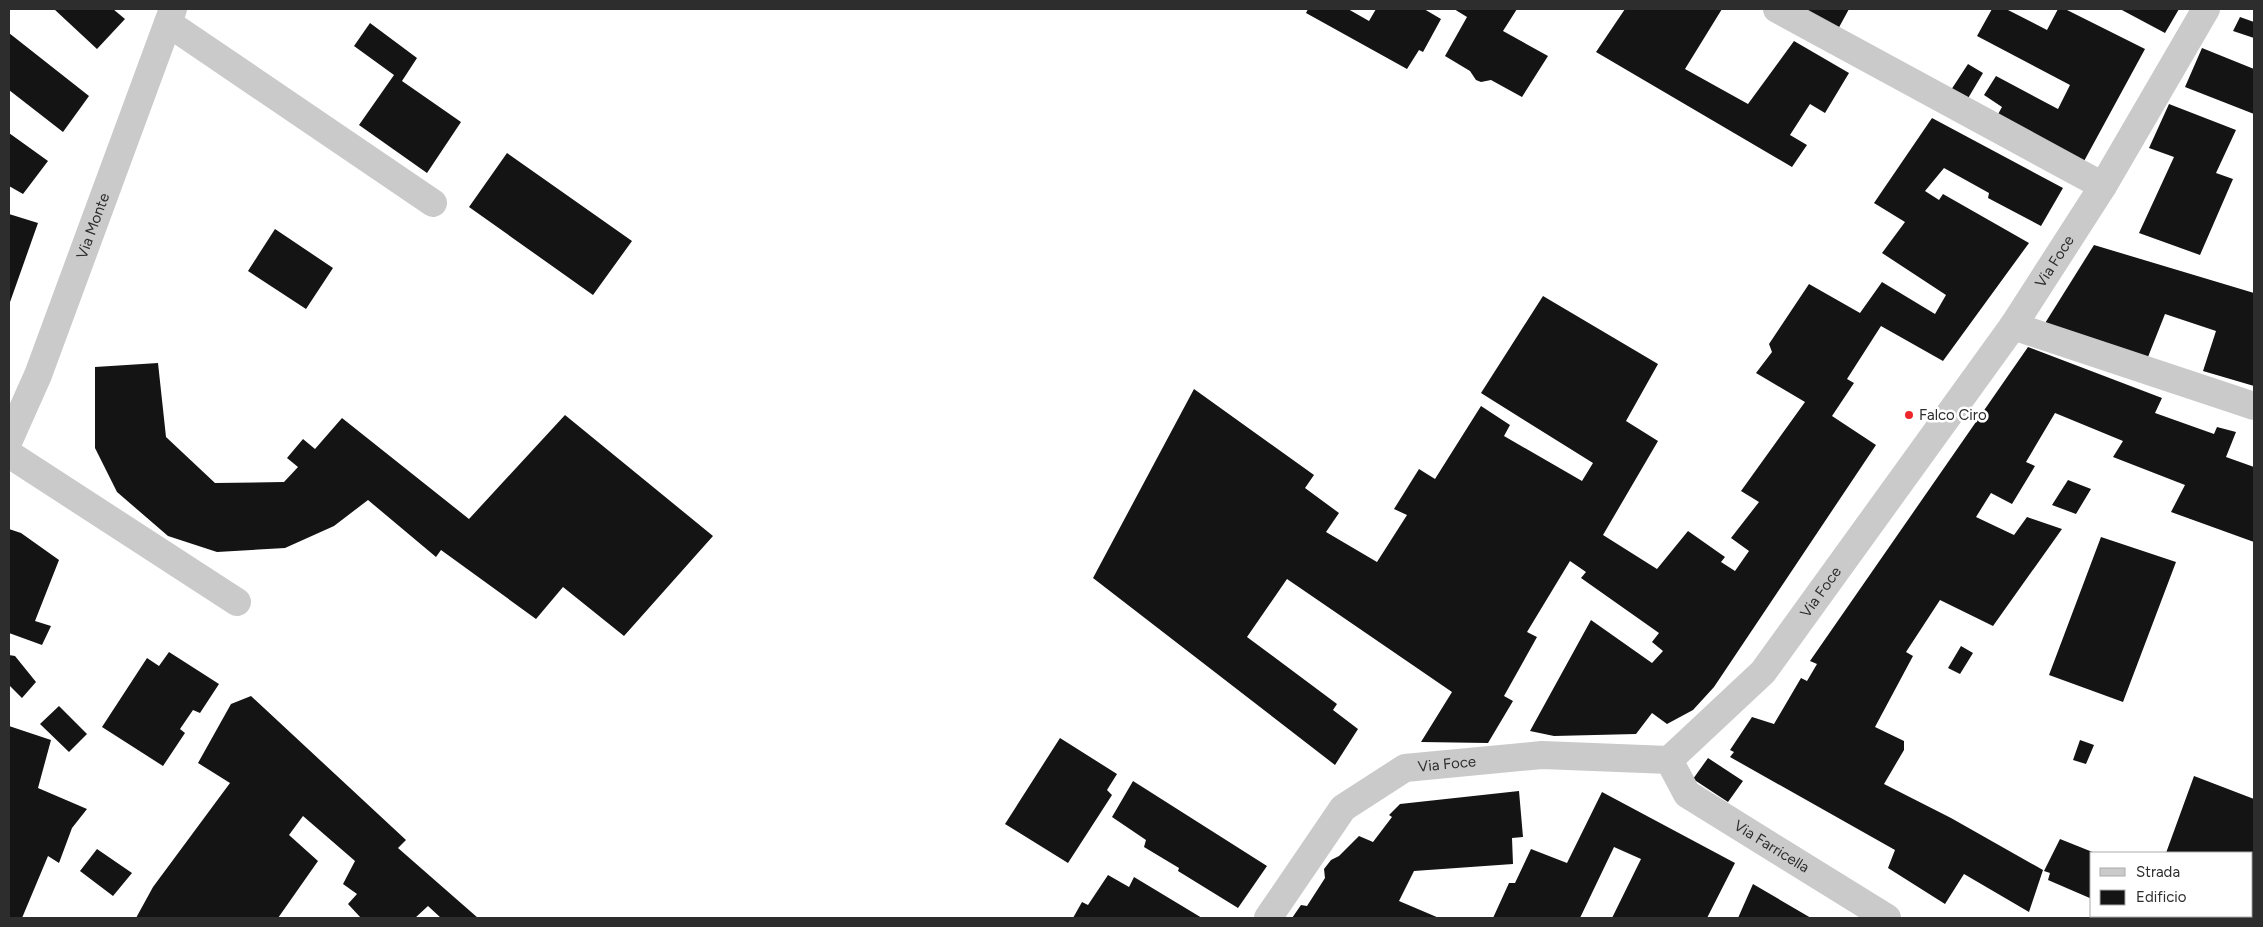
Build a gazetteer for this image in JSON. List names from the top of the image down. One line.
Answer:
{"streets":{"street":["Via Monte","Via Foce","Via Farricella"]},"crossings":[["Via Foce","Via Farricella"]],"places":["Falco Ciro"],"legend":["Strada","Edificio"]}
